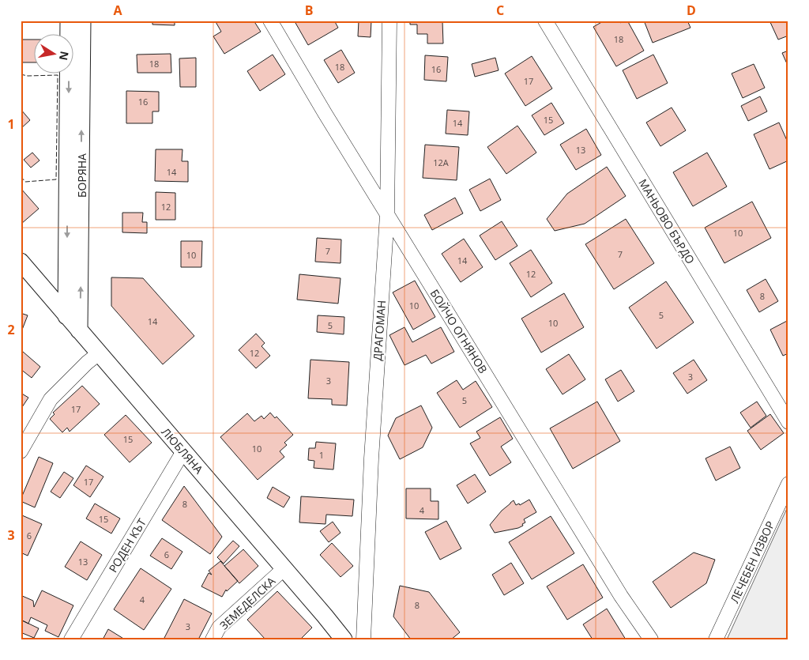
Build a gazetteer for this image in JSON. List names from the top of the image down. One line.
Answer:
{"streets":{"street":["БОРЯНА","МАНЬОВО БЪРДО","ДРАГОМАН","БОЙЧО ОГНЯНОВ","ЛЮБЛЯНА","РОДЕН КЪТ","ЛЕЧЕБЕН ИЗВОР","ЗЕМЕДЕЛСКА"]},"crossings":[["БОРЯНА","ЛЮБЛЯНА"],["ДРАГОМАН","БОЙЧО ОГНЯНОВ"],["ЛЮБЛЯНА","РОДЕН КЪТ"],["ЛЮБЛЯНА","ЗЕМЕДЕЛСКА"]],"house_numbers":["18","18","18","16","17","16","15","14","13","12А","14","12","10","7","7","10","14","12","8","10","5","14","10","5","12","3","3","5","17","15","10","1","17","8","4","15","6","6","13","4","8","3"],"north":"right","grid":{"columns":["A","B","C","D"],"rows":["1","2","3"]}}
